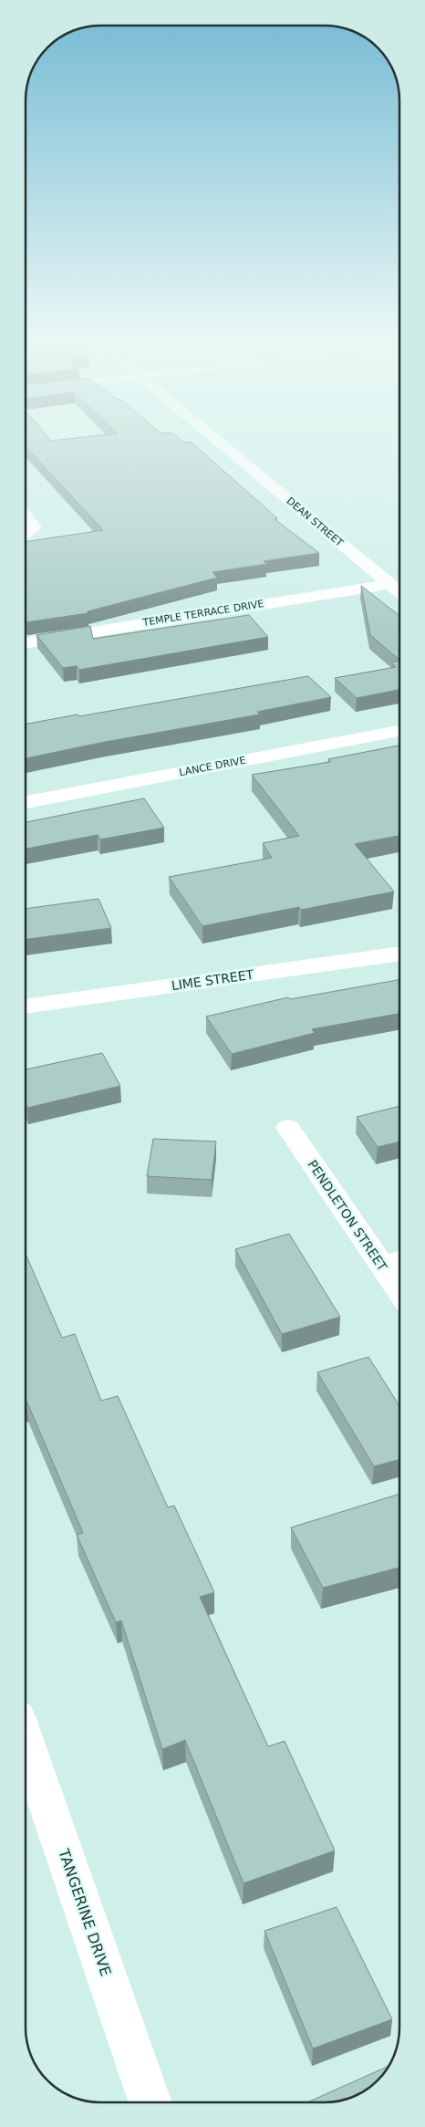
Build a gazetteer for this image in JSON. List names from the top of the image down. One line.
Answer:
{"streets":{"street":["DEAN STREET","TEMPLE TERRACE DRIVE","LANCE DRIVE","LIME STREET","PENDLETON STREET","TANGERINE DRIVE"]},"crossings":[["DEAN STREET","TEMPLE TERRACE DRIVE"]]}
